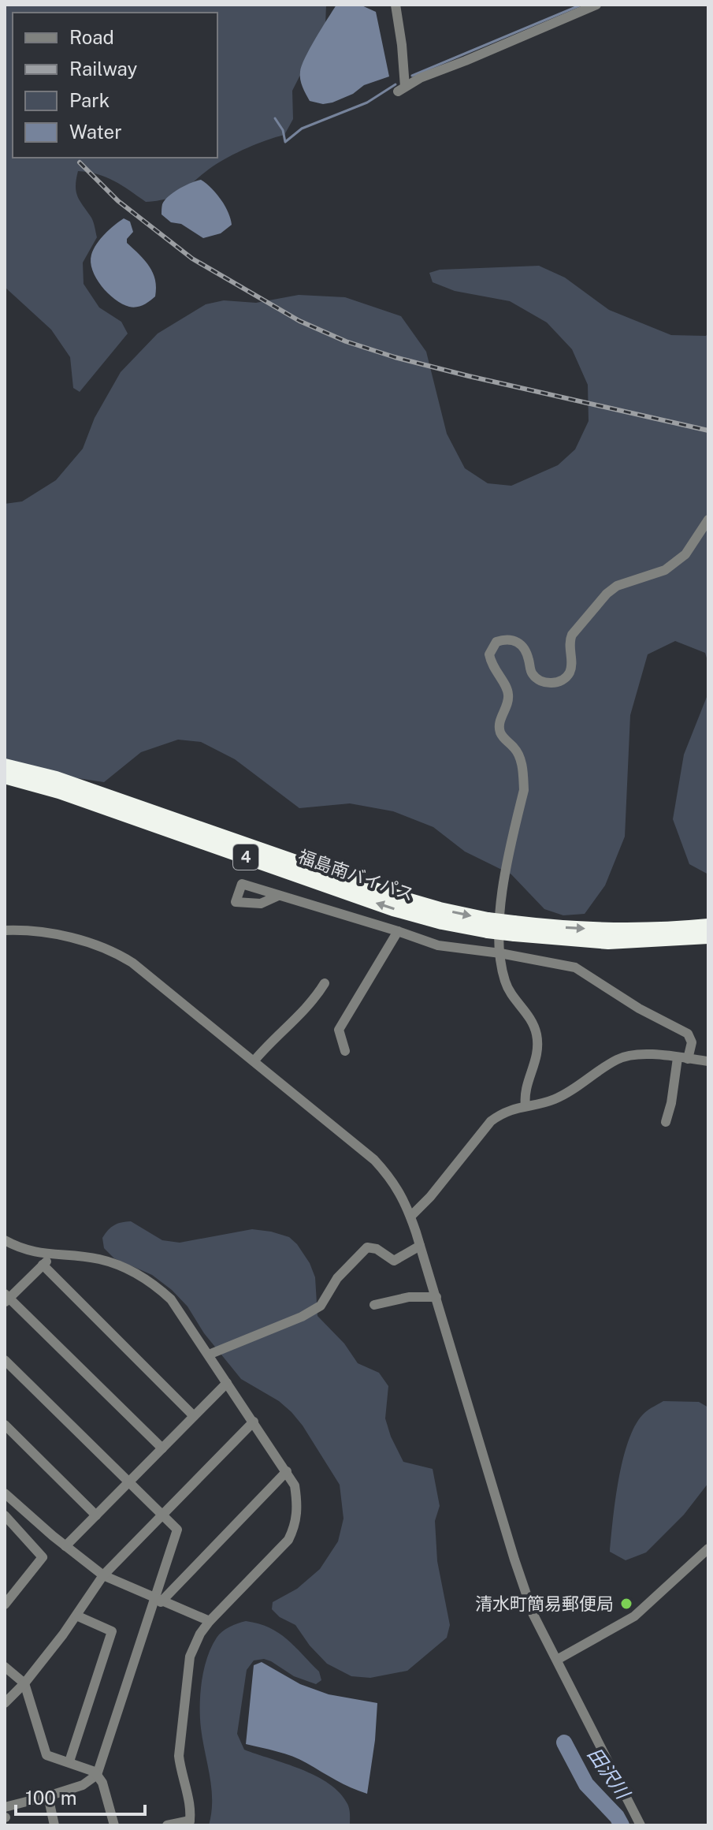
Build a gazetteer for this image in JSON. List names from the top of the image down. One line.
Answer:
{"streets":{"highway":["4","福島南バイパス"]},"water":["田沢川"],"places":["清水町簡易郵便局"],"legend":["Road","Railway","Park","Water"],"scale_bar":"100 m"}
